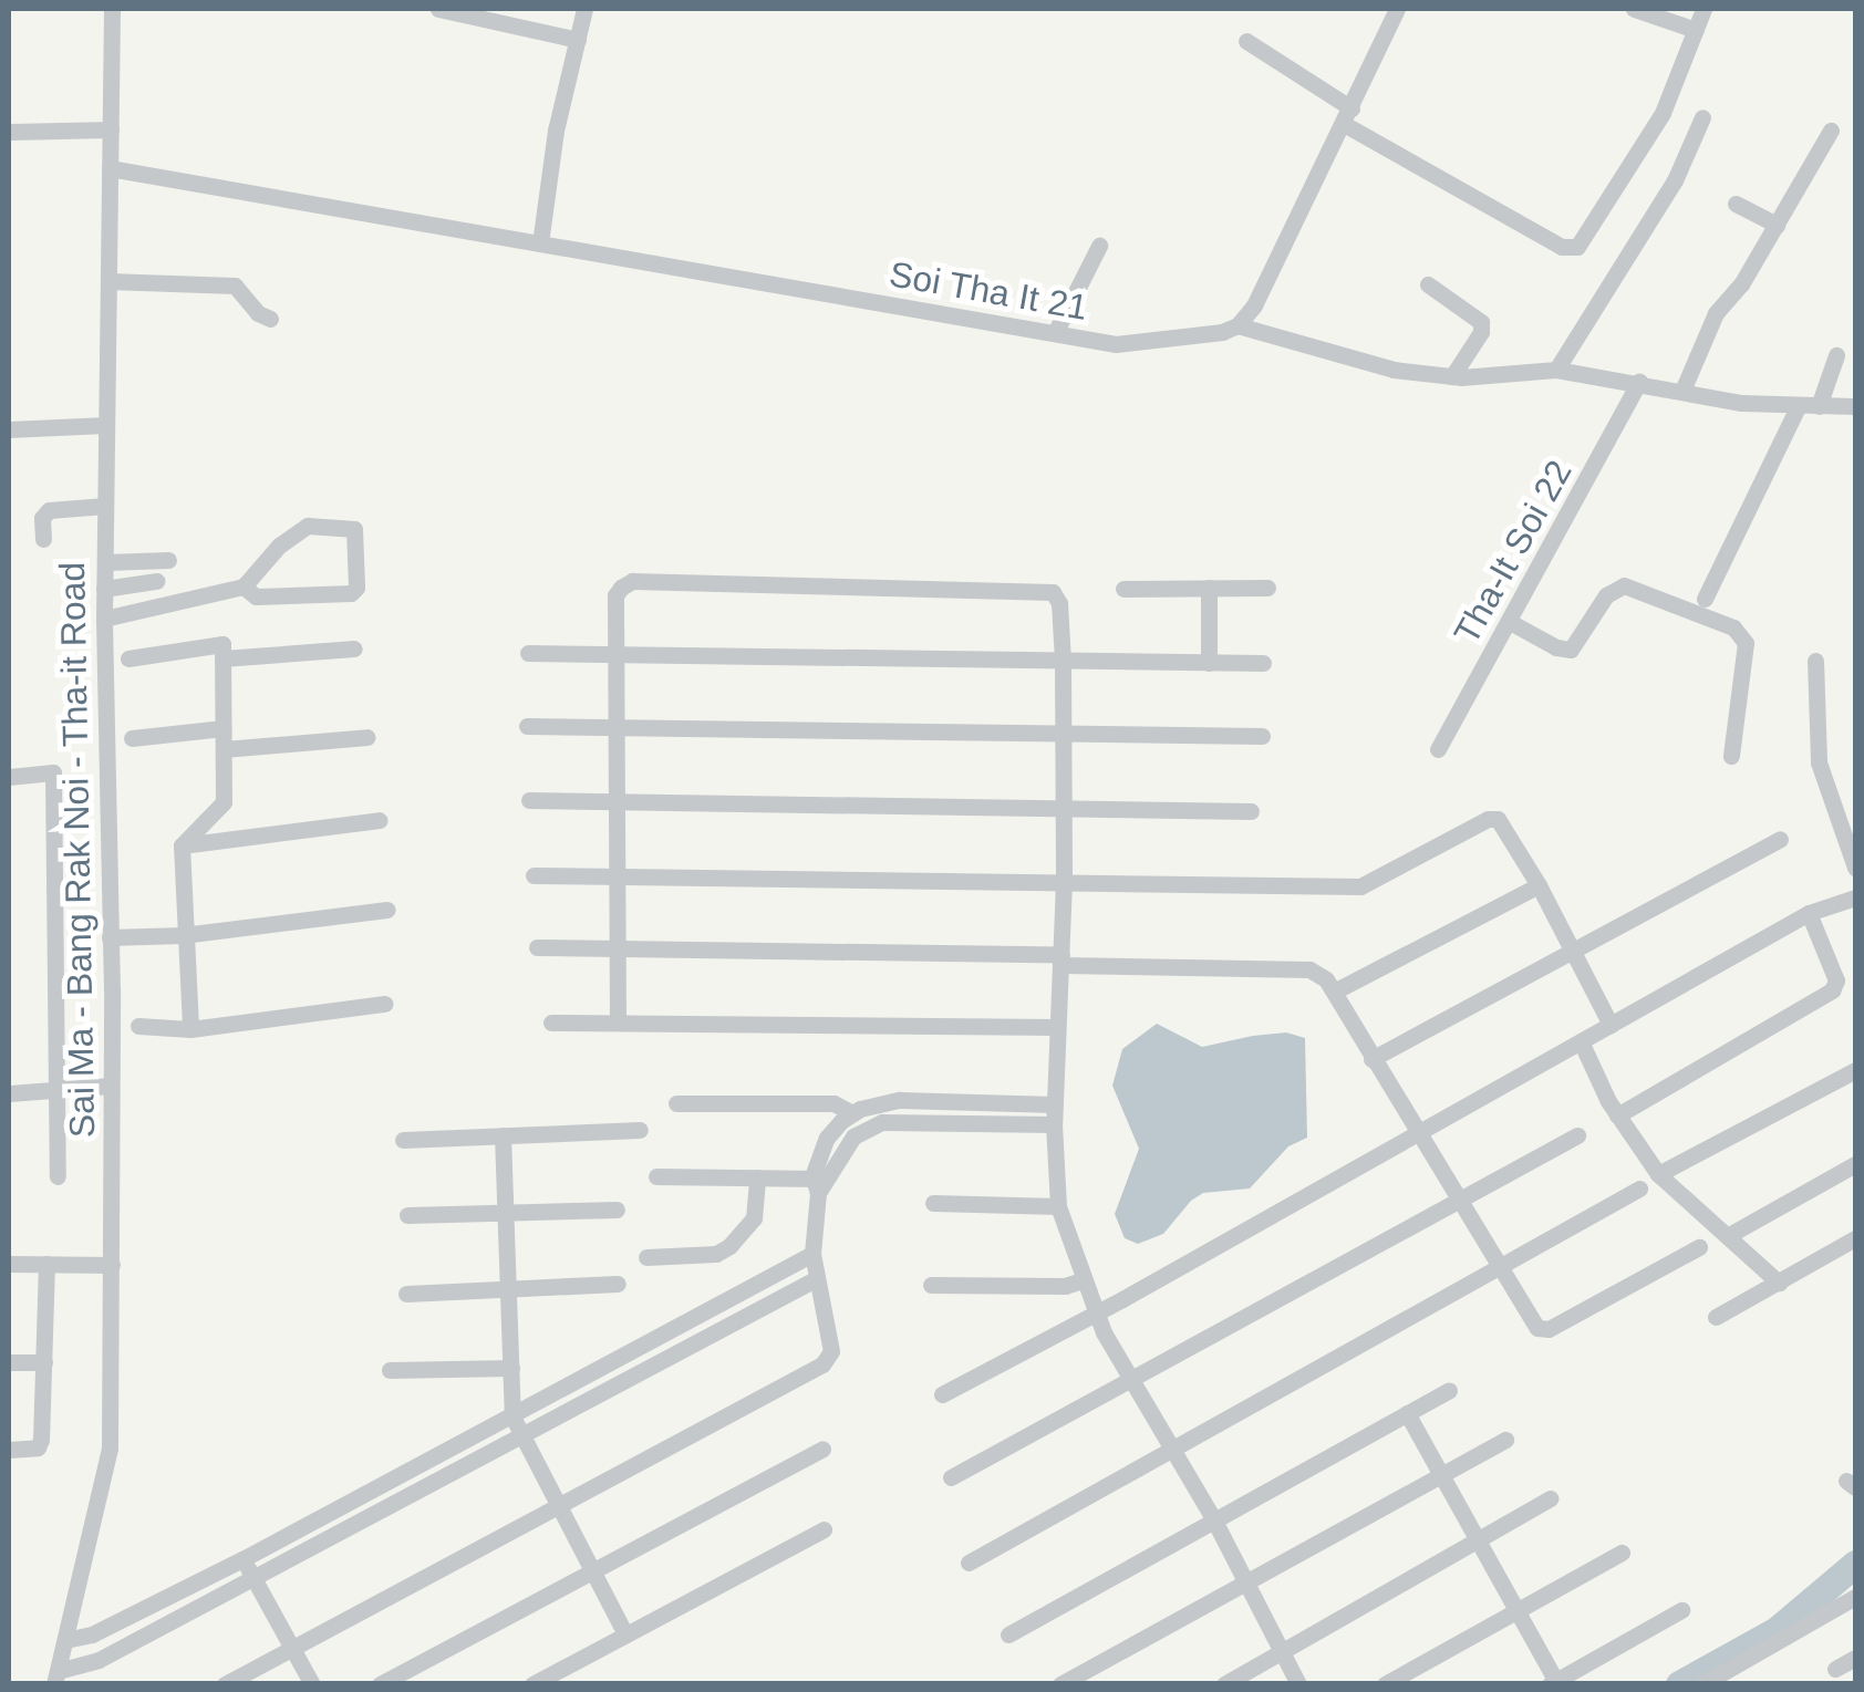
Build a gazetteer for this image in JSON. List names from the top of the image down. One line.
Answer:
{"streets":{"street":["Soi Tha It 21","Tha-It Soi 22","Sai Ma - Bang Rak Noi - Tha-it Road"]},"crossings":[["Soi Tha It 21","Tha-It Soi 22"],["Soi Tha It 21","Sai Ma - Bang Rak Noi - Tha-it Road"]]}
